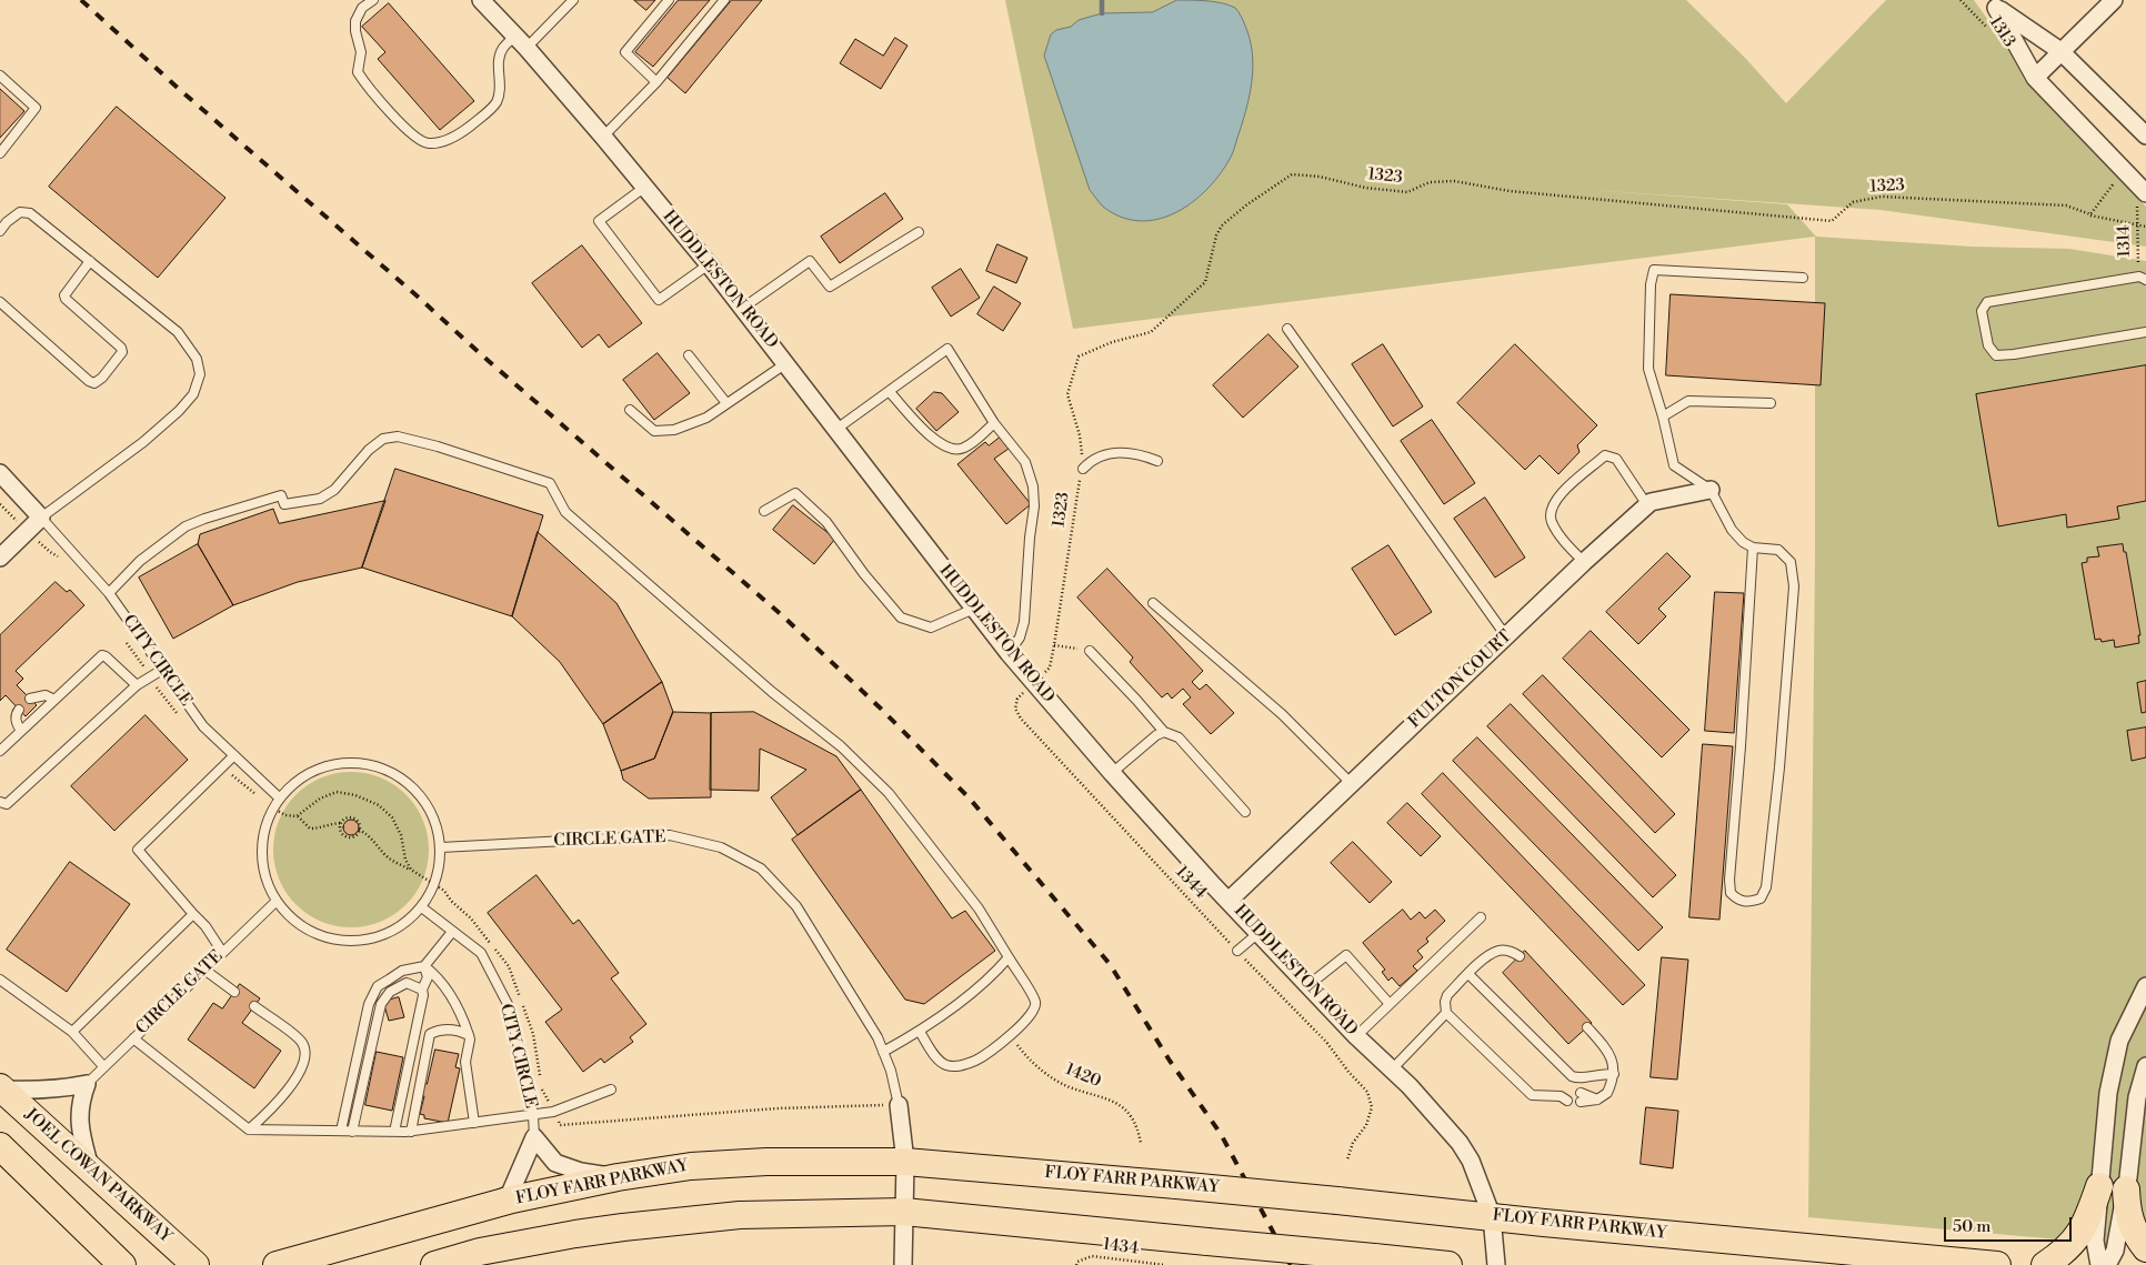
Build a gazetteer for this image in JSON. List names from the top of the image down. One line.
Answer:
{"streets":{"main road":["JOEL COWAN PARKWAY","FLOY FARR PARKWAY"],"street":["HUDDLESTON ROAD","CITY CIRCLE","FULTON COURT","CIRCLE GATE"],"path":["1313","1323","1314","1344","1420","1434"]},"crossings":[["1323","HUDDLESTON ROAD"],["1323","1344"],["HUDDLESTON ROAD","FULTON COURT"],["HUDDLESTON ROAD","1344"],["HUDDLESTON ROAD","FLOY FARR PARKWAY"],["CITY CIRCLE","FLOY FARR PARKWAY"],["CIRCLE GATE","JOEL COWAN PARKWAY"]],"scale_bar":"50 m"}
